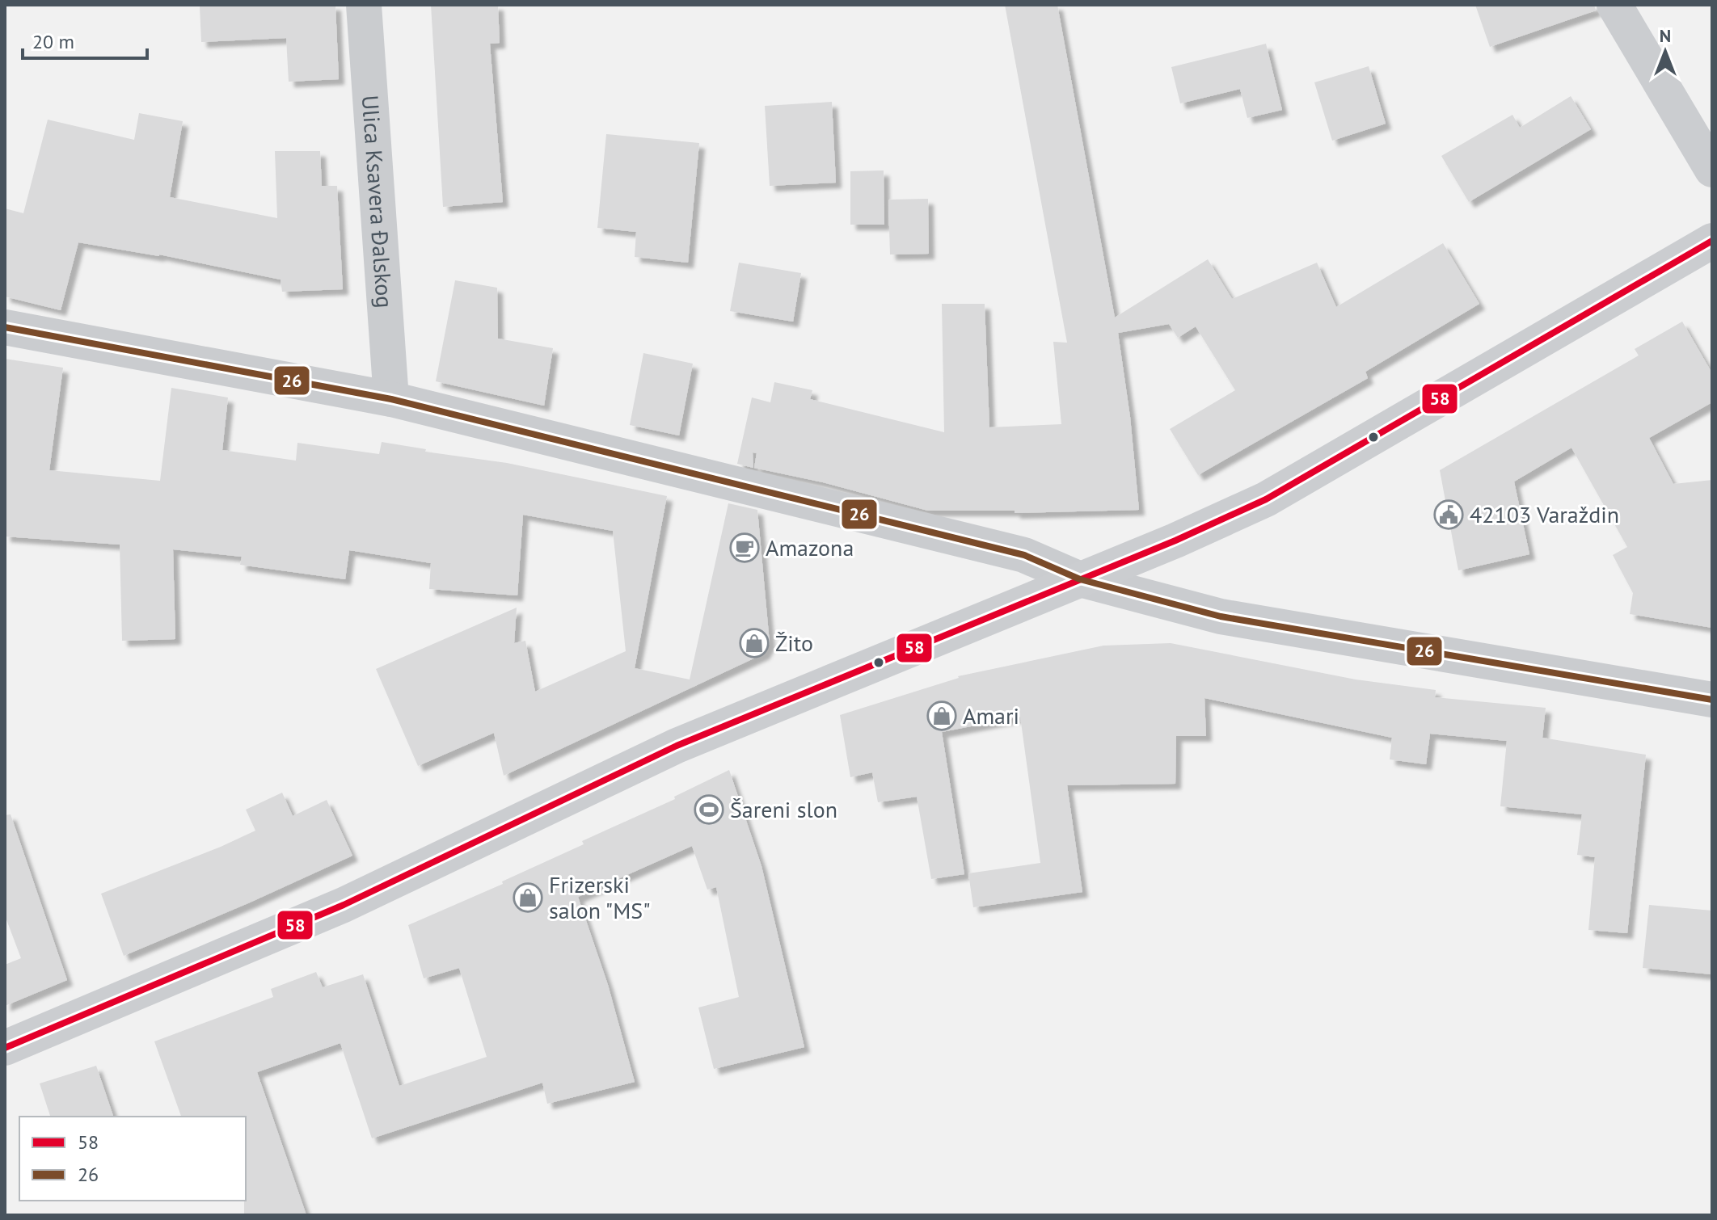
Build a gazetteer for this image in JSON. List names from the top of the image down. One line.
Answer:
{"streets":{"street":["Ulica Ksavera Đalskog"]},"places":{"public building":["42103 Varaždin"],"cafe":["Amazona"],"shop":["Žito","Amari","Frizerski salon \"MS\""],"sports":["Šareni slon"]},"lines":["transit line 58","transit line 26"],"legend":["58","26"],"scale_bar":"20 m","north":"top"}
